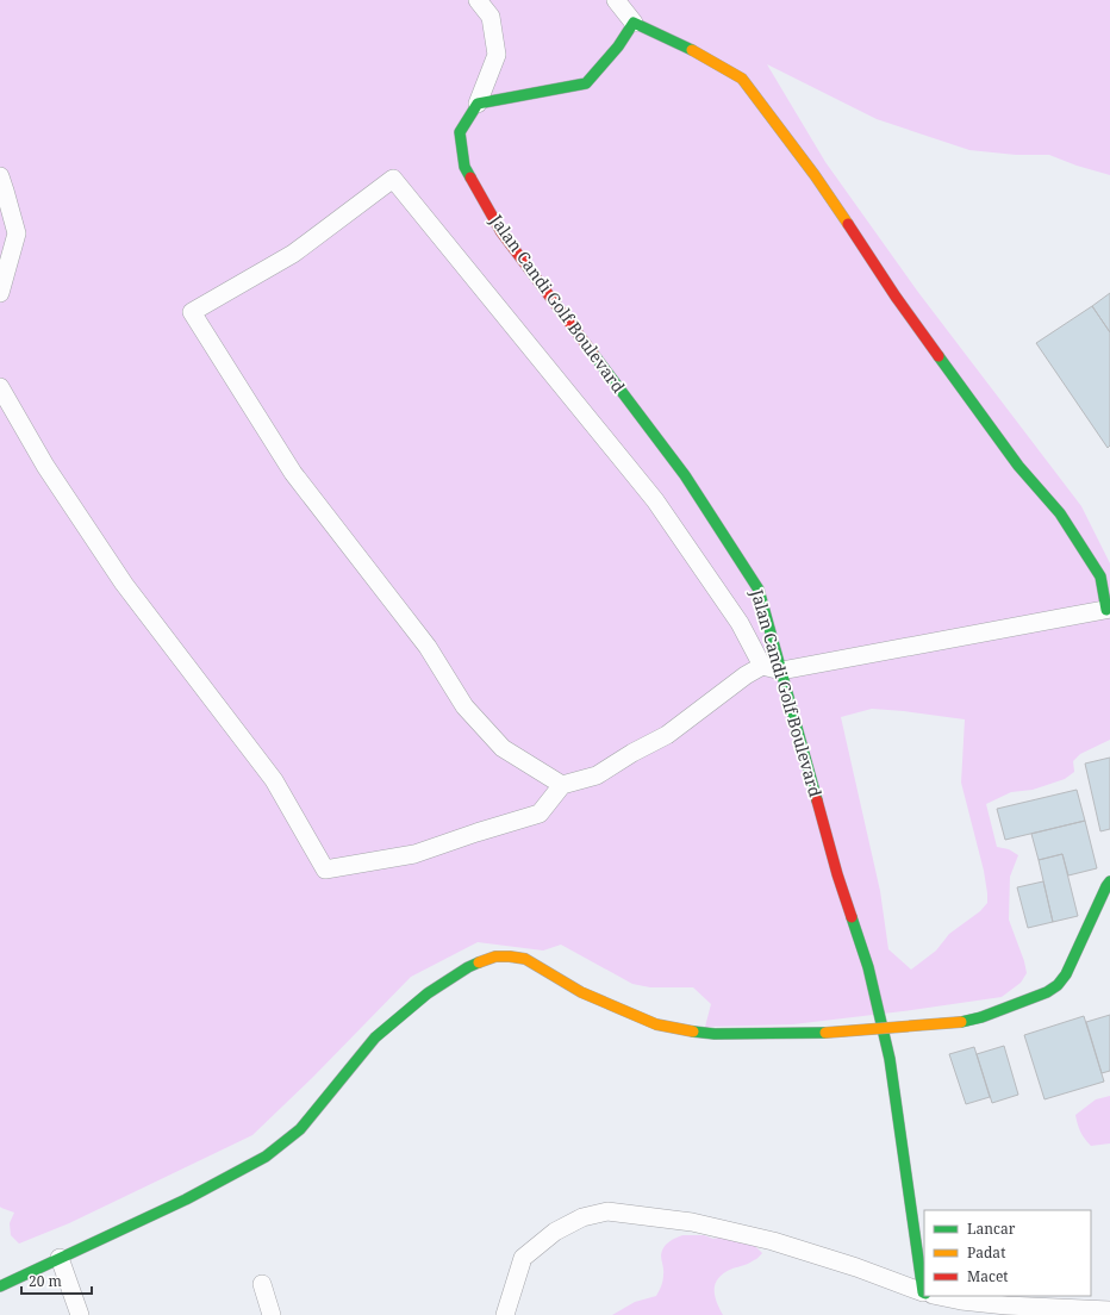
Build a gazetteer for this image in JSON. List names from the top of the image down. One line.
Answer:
{"streets":{"street":["Jalan Candi Golf Boulevard"]},"legend":["Lancar","Padat","Macet"],"scale_bar":"20 m"}
